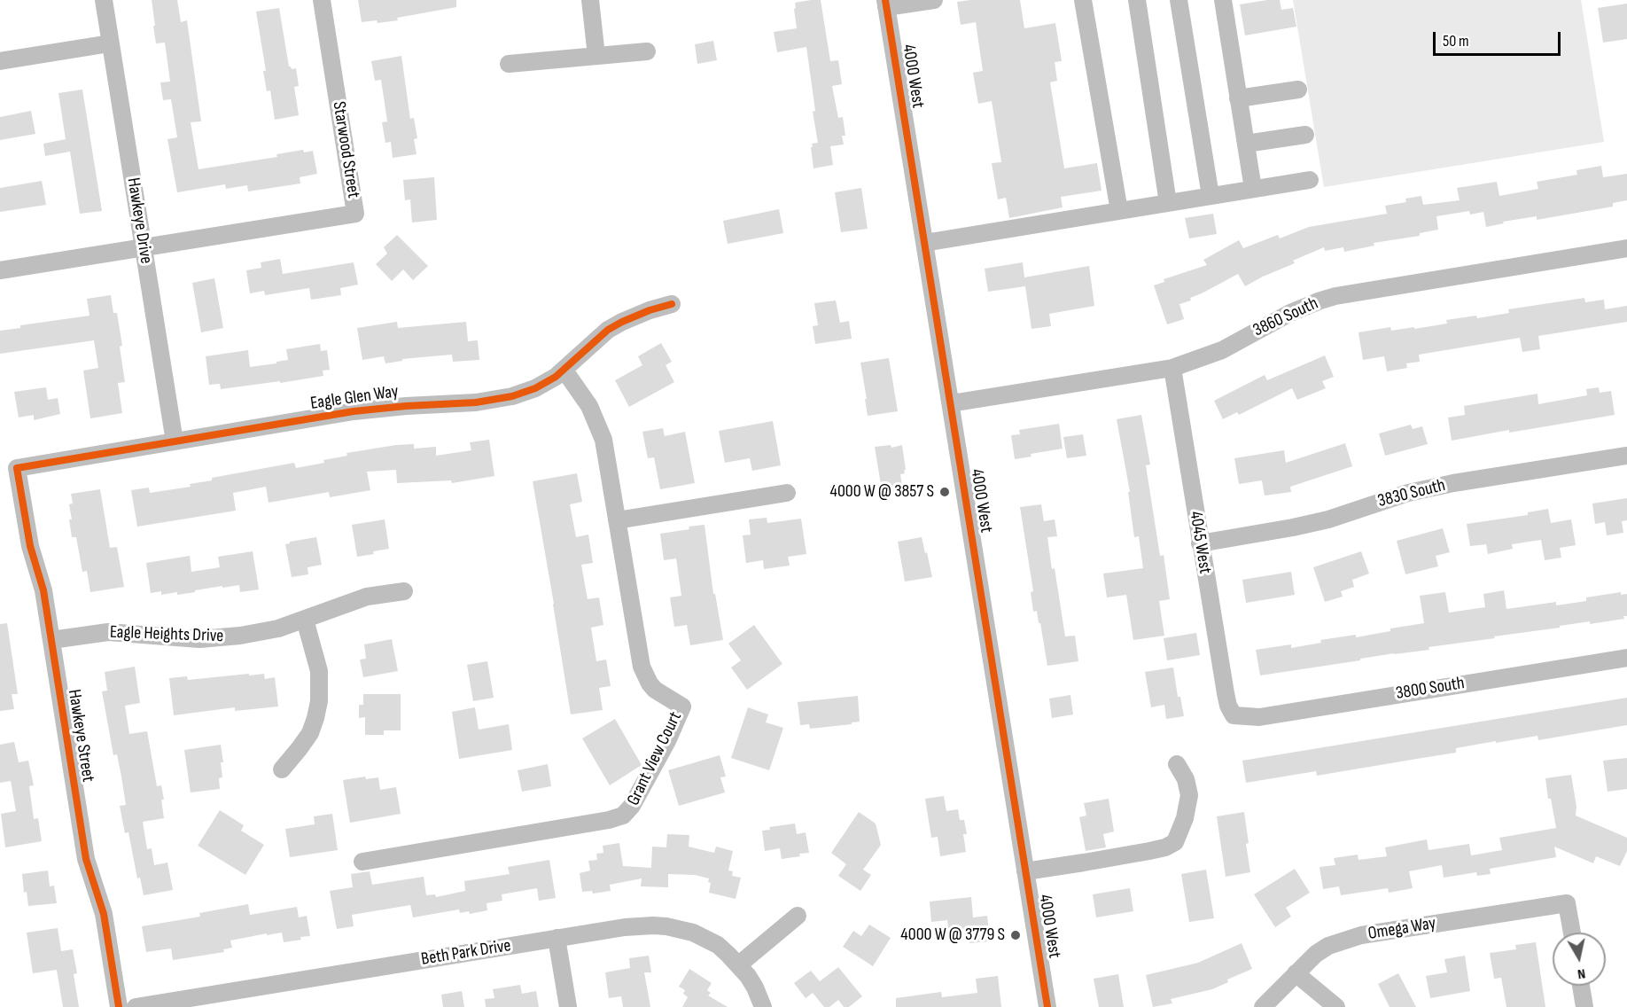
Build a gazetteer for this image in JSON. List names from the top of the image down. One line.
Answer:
{"streets":{"street":["4000 West","Starwood Street","Hawkeye Drive","3860 South","Eagle Glen Way","3830 South","4045 West","Eagle Heights Drive","3800 South","Hawkeye Street","Grant View Court","Omega Way","Beth Park Drive"]},"crossings":[["4000 West","3860 South"],["Starwood Street","Hawkeye Drive"],["Hawkeye Drive","Eagle Glen Way"],["3860 South","4045 West"],["Eagle Glen Way","Hawkeye Street"],["Eagle Glen Way","Grant View Court"],["3830 South","4045 West"],["4045 West","3800 South"],["Eagle Heights Drive","Hawkeye Street"]],"places":["4000 W @ 3857 S","4000 W @ 3779 S"],"scale_bar":"50 m","north":"bottom"}
